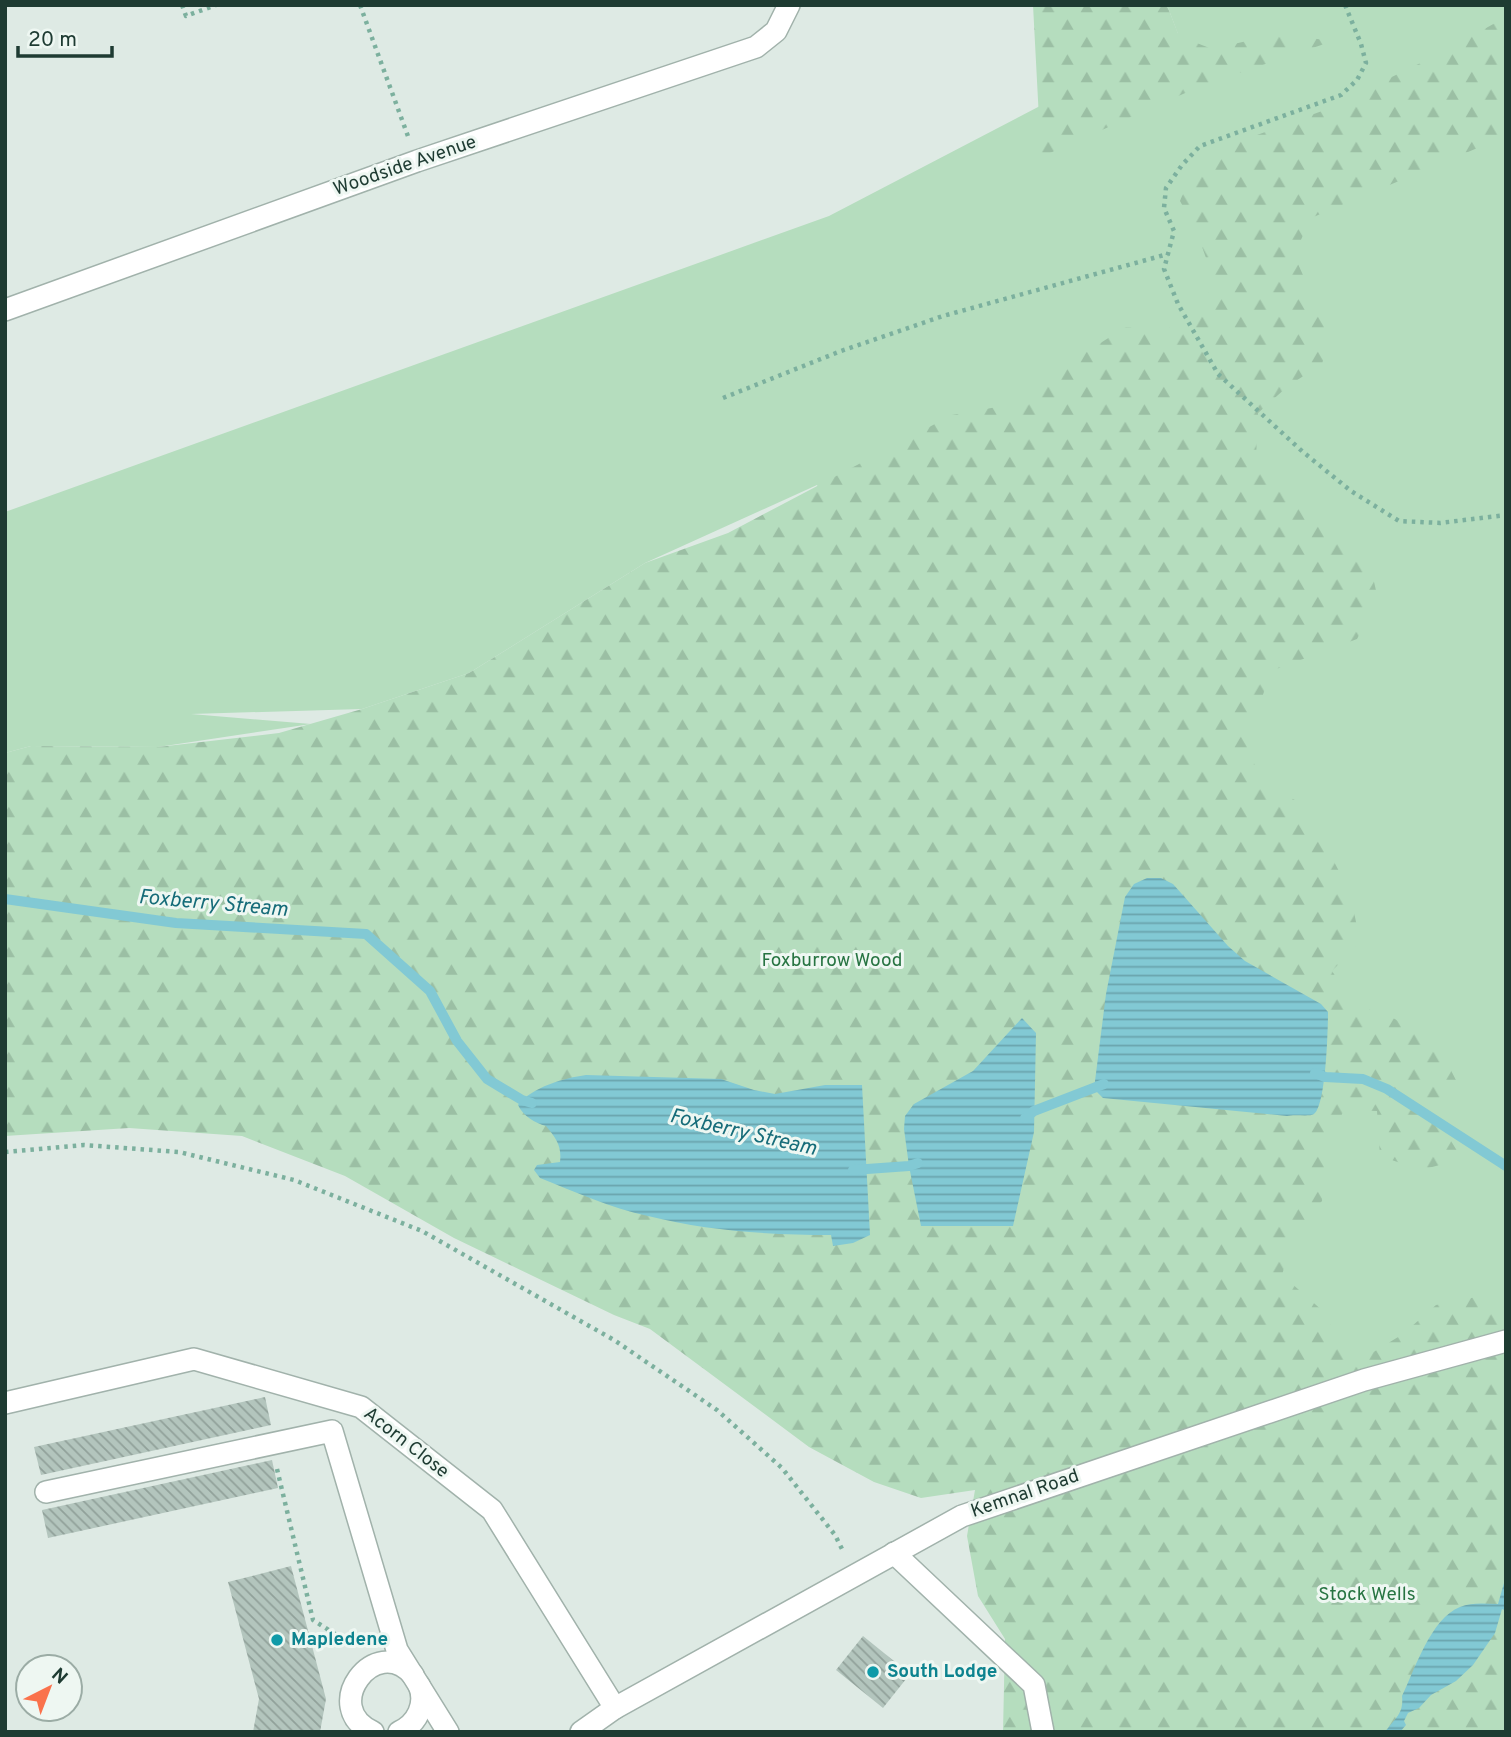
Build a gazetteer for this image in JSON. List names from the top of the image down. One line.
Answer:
{"streets":{"street":["Woodside Avenue","Acorn Close","Kemnal Road"]},"crossings":[["Acorn Close","Kemnal Road"]],"water":["Foxberry Stream"],"parks":["Foxburrow Wood","Stock Wells"],"places":["Mapledene","South Lodge"],"scale_bar":"20 m","north":"top right"}
